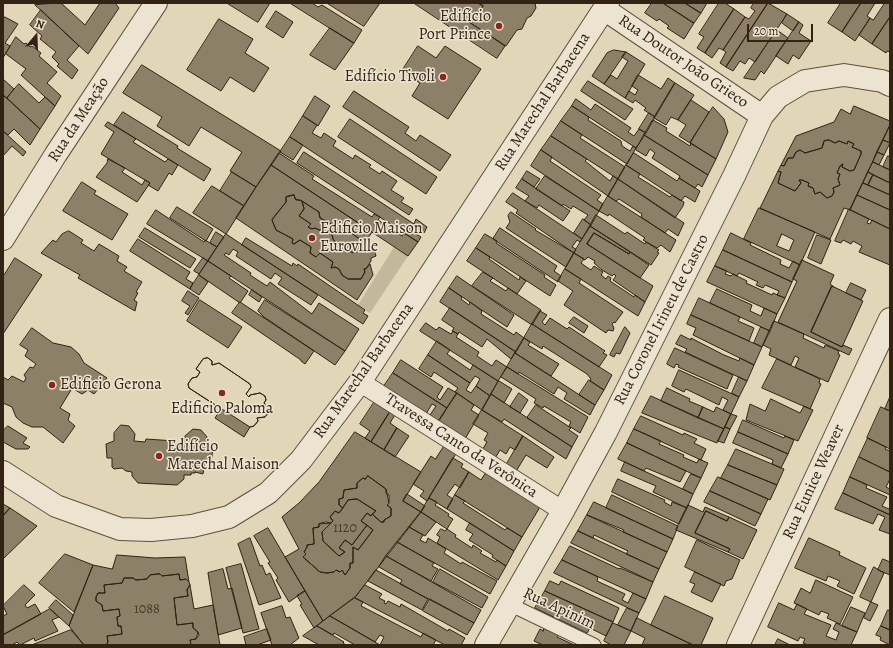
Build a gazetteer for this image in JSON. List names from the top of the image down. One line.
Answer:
{"streets":{"street":["Rua Doutor João Grieco","Rua Marechal Barbacena","Rua da Meação","Rua Coronel Irineu de Castro","Travessa Canto da Verônica","Rua Eunice Weaver"],"lane":["Rua Apinim"]},"crossings":[["Rua Doutor João Grieco","Rua Marechal Barbacena"],["Rua Doutor João Grieco","Rua Coronel Irineu de Castro"],["Rua Marechal Barbacena","Travessa Canto da Verônica"],["Rua Coronel Irineu de Castro","Travessa Canto da Verônica"],["Rua Coronel Irineu de Castro","Rua Apinim"]],"places":["Edifício Port Prince","Edifício Tivoli","Edificio Maison Euroville","Edificio Gerona","Edificio Paloma","Edifício Marechal Maison"],"house_numbers":["1120","1088"],"scale_bar":"20 m","north":"top"}
